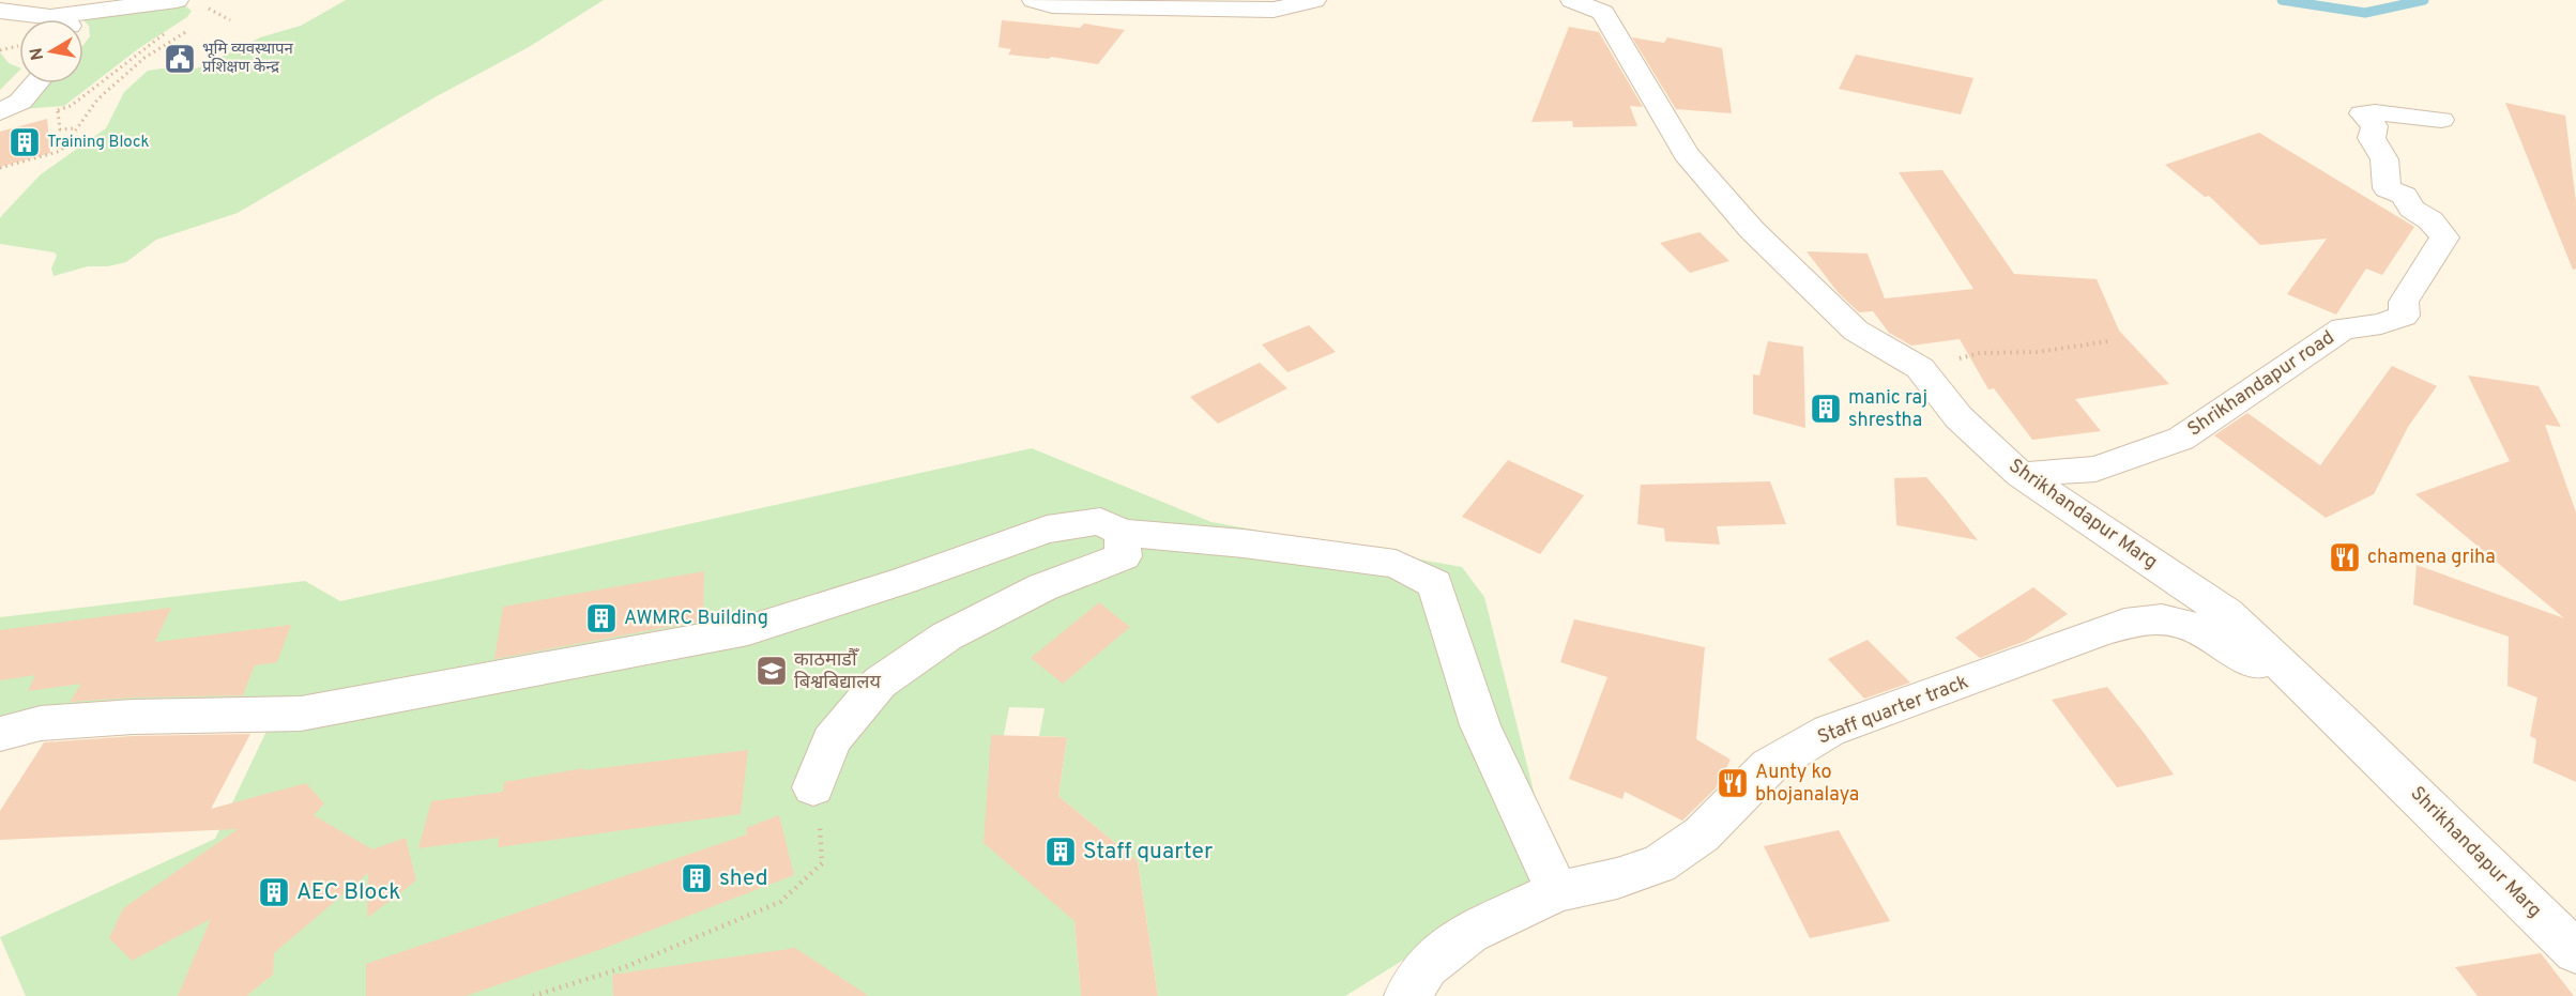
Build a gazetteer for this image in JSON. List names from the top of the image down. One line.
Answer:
{"streets":{"street":["Shrikhandapur road","Shrikhandapur Marg","Staff quarter track"]},"crossings":[["Shrikhandapur road","Shrikhandapur Marg"],["Shrikhandapur Marg","Staff quarter track"]],"places":{"public building":["भूमि व्यवस्थापन प्रशिक्षण केन्द्र"],"building":["Training Block","manic raj shrestha","AWMRC Building","Staff quarter","shed","AEC Block"],"restaurant":["chamena griha","Aunty ko bhojanalaya"],"school or university":["काठमाडौँ बिश्वबिद्यालय"]},"north":"left"}
